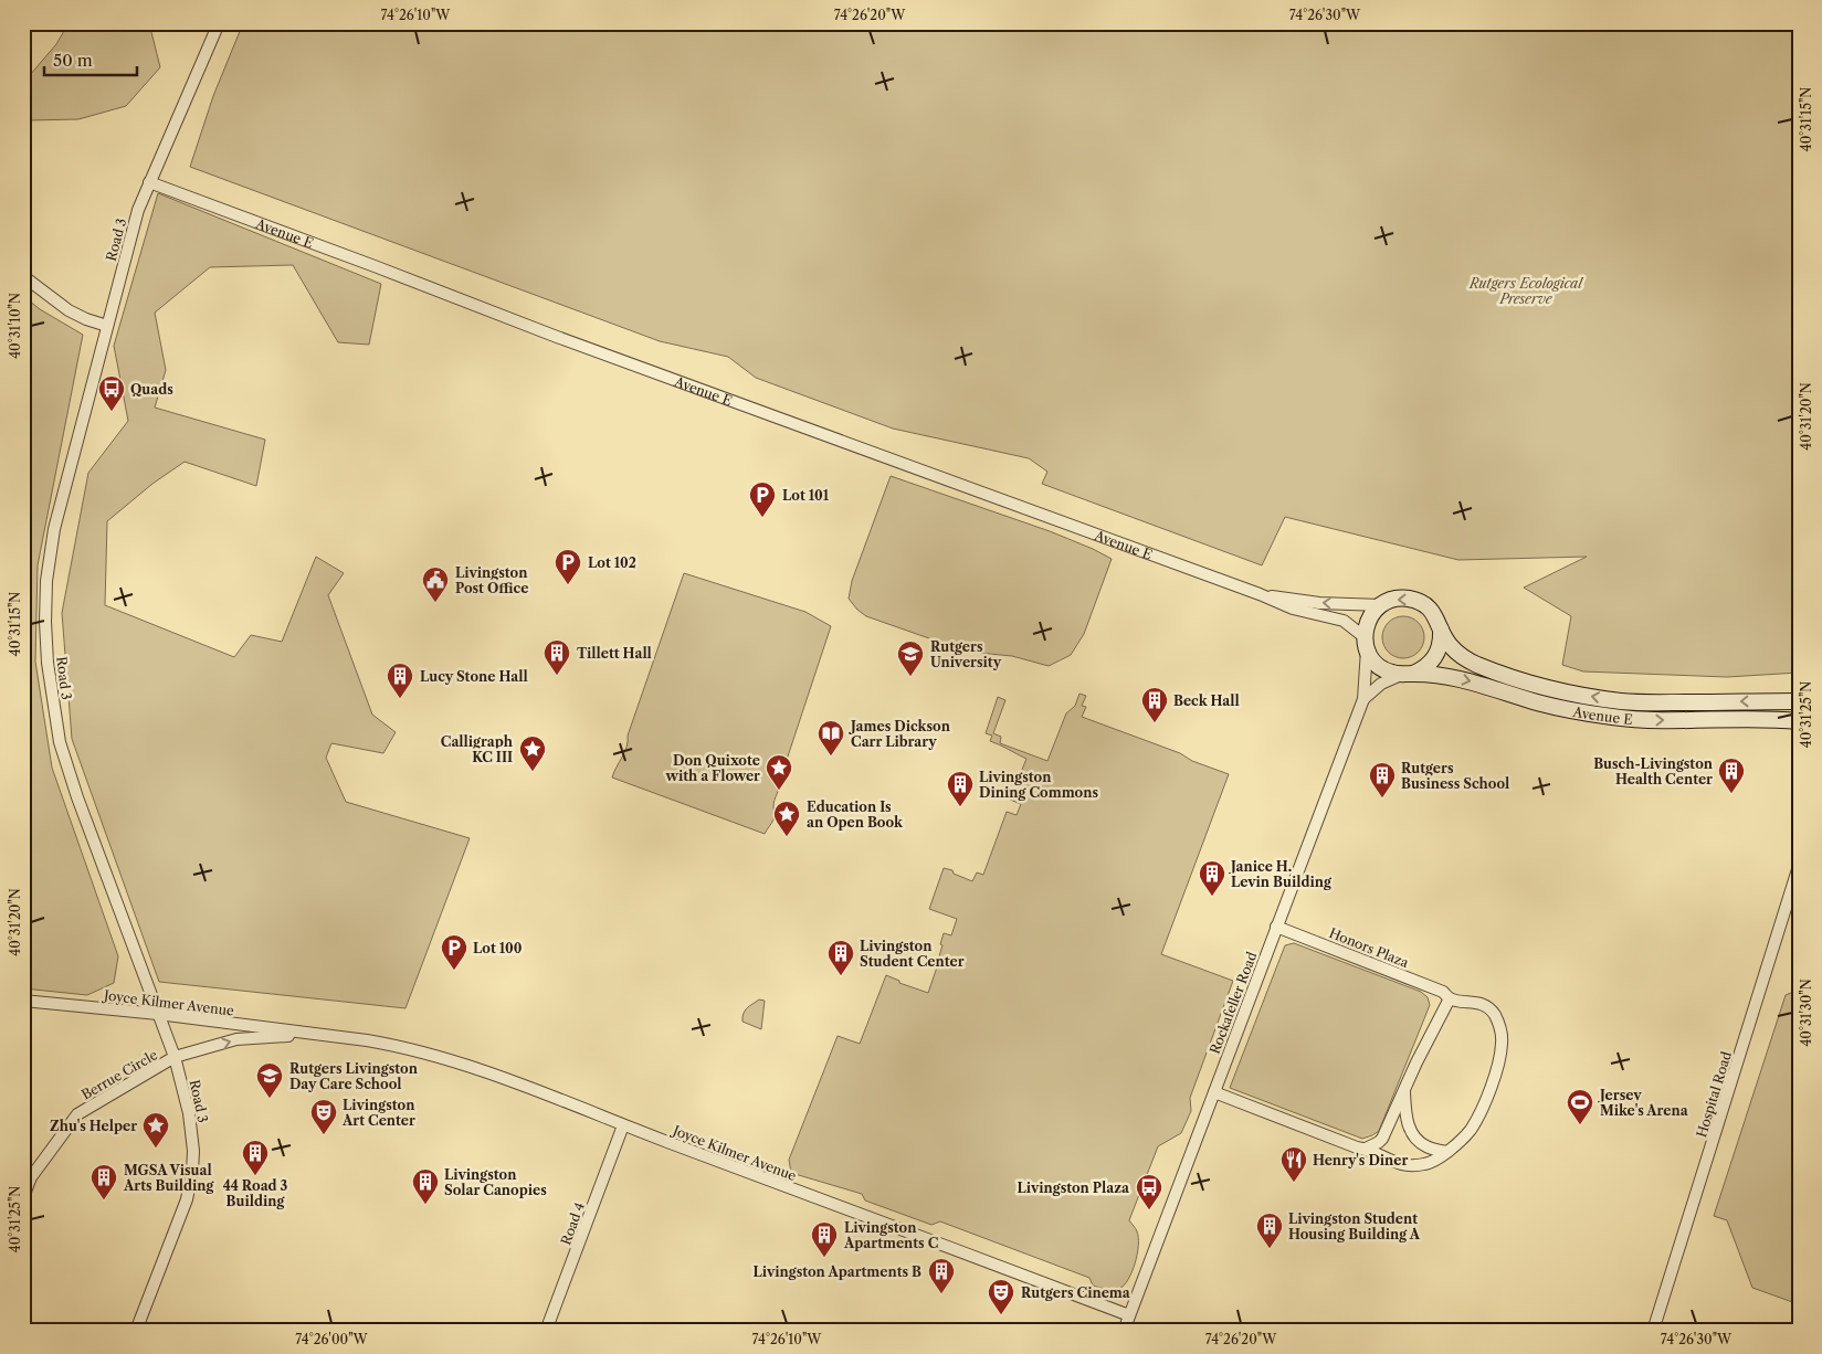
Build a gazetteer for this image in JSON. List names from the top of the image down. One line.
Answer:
{"streets":{"street":["Avenue E","Road 3","Honors Plaza","Joyce Kilmer Avenue","Rockafeller Road","Berrue Circle","Hospital Road","Road 4"]},"crossings":[["Avenue E","Road 3"],["Avenue E","Rockafeller Road"],["Road 3","Joyce Kilmer Avenue"],["Road 3","Berrue Circle"],["Honors Plaza","Rockafeller Road"],["Joyce Kilmer Avenue","Rockafeller Road"],["Joyce Kilmer Avenue","Berrue Circle"],["Joyce Kilmer Avenue","Road 4"]],"parks":["Rutgers Ecological Preserve"],"places":{"bus stop":["Quads","Livingston Plaza"],"parking":["Lot 101","Lot 102","Lot 100"],"public building":["Livingston Post Office"],"building":["Tillett Hall","Lucy Stone Hall","Beck Hall","Busch-Livingston Health Center","Rutgers Business School","Livingston Dining Commons","Janice H. Levin Building","Livingston Student Center","44 Road 3 Building","MGSA Visual Arts Building","Livingston Solar Canopies","Livingston Student Housing Building A","Livingston Apartments C","Livingston Apartments B"],"school or university":["Rutgers University","Rutgers Livingston Day Care School"],"library":["James Dickson Carr Library"],"place":["Calligraph KC III","Don Quixote with a Flower","Education Is an Open Book","Zhu's Helper"],"sports":["Jersey Mike's Arena"],"theatre":["Livingston Art Center","Rutgers Cinema"],"restaurant":["Henry's Diner"]},"scale_bar":"50 m","coordinates":["74°26'10\"W","74°26'20\"W","74°26'30\"W","40°31'15\"N","40°31'10\"N","40°31'20\"N","40°31'25\"N","40°31'30\"N","74°26'00\"W"]}
